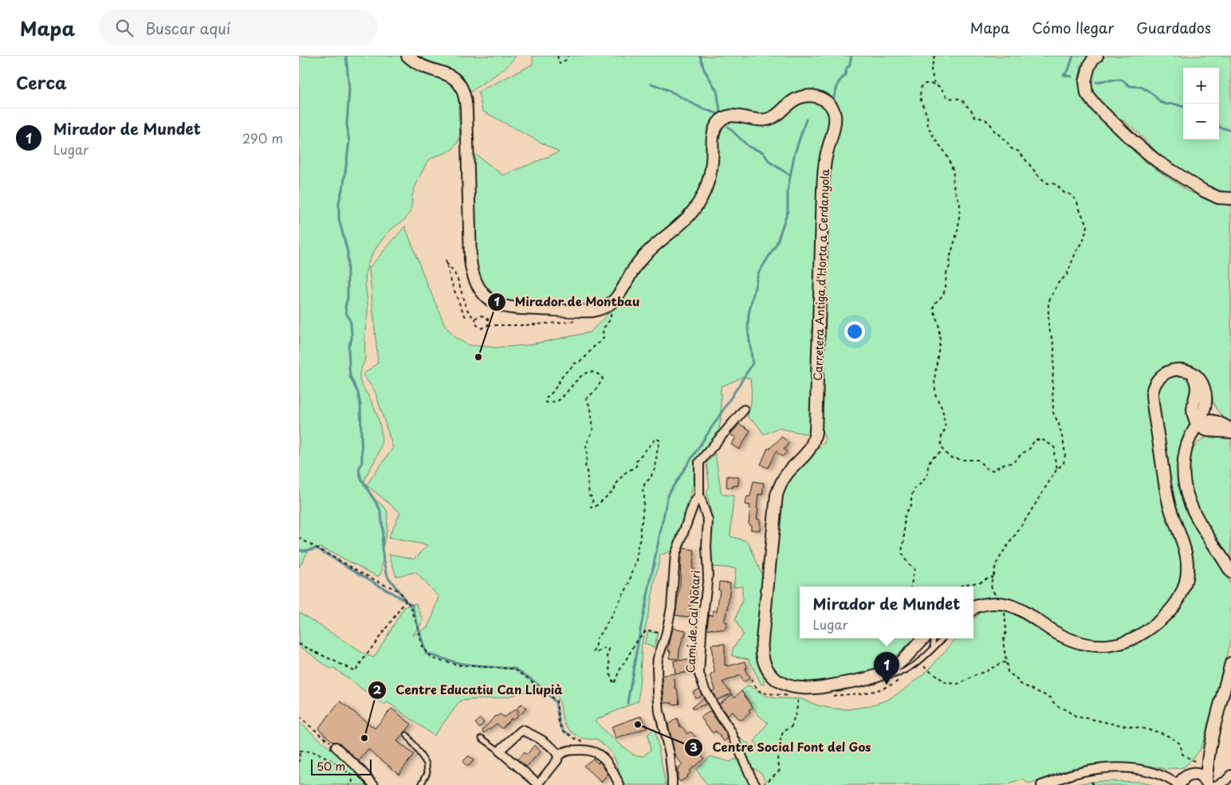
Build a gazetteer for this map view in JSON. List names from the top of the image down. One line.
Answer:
{"streets":{"street":["Carretera Antiga d'Horta a Cerdanyola","Camí de Cal Notari"]},"places":["Mirador de Montbau","Centre Social Font del Gos","Centre Educatiu Can Llupià"],"scale_bar":"50 m","page":{"header":"Mapa","search":"Buscar aquí","nav":["Mapa","Cómo llegar","Guardados"],"heading":"Cerca","map_buttons":["+","−"],"list":[{"mark":"1","name":"Mirador de Mundet","note":"Lugar","value":"290 m"}],"popup":["Mirador de Mundet","Lugar"],"pins":"1","scale":"50 m"}}
